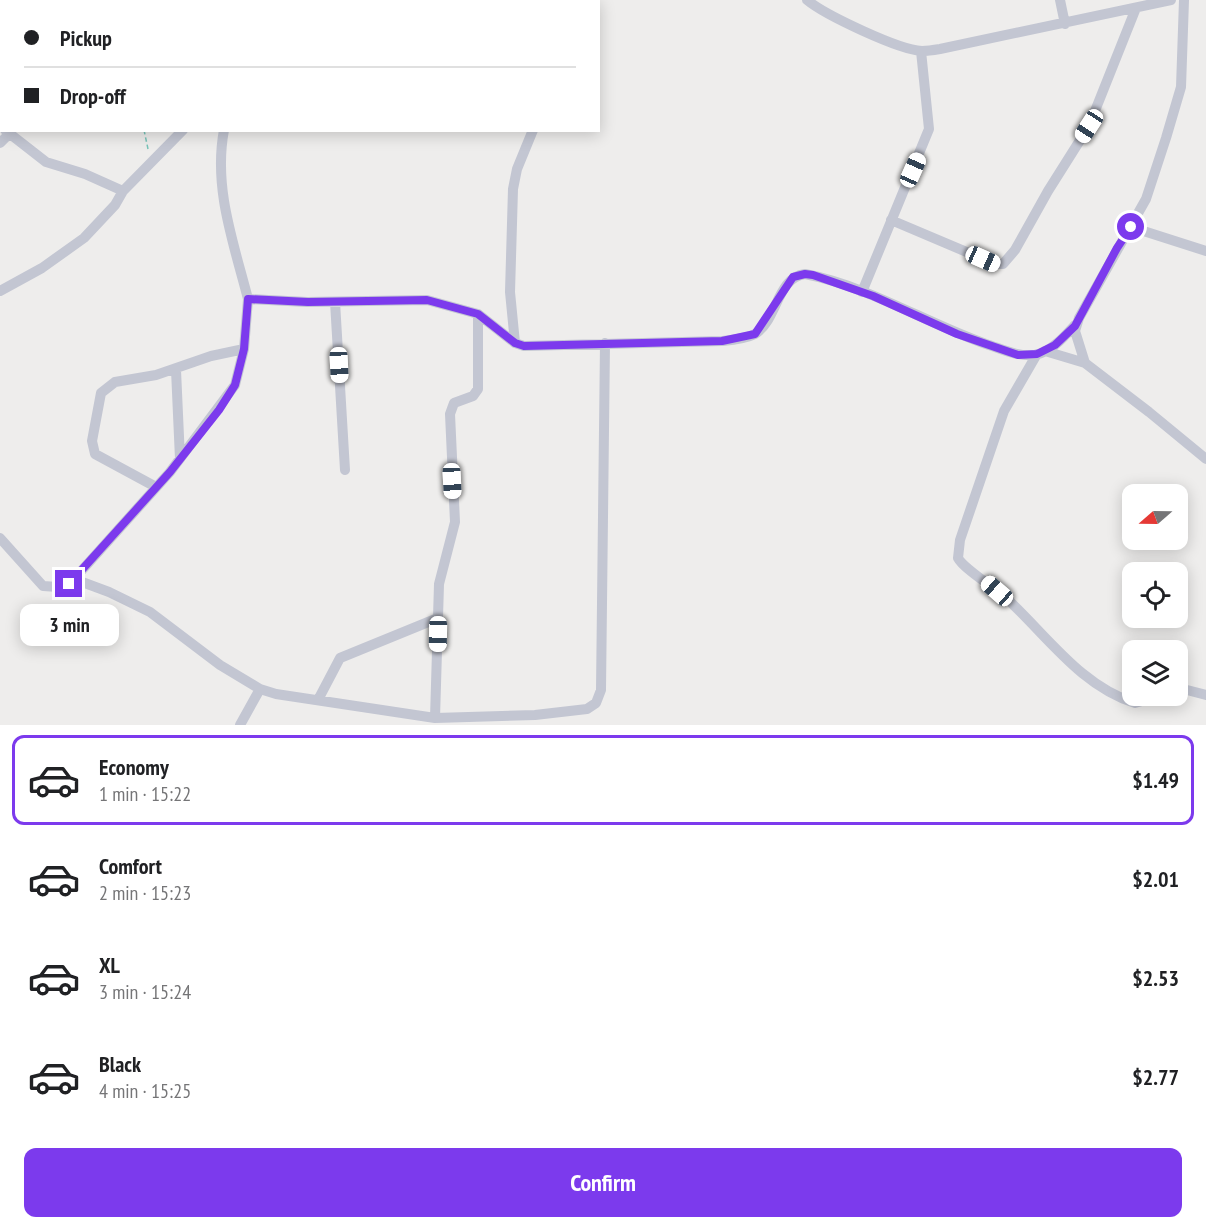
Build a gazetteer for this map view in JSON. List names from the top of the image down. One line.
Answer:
{"north":"left","page":{"banner":["Pickup","Drop-off"],"bubble":"3 min","list":[{"name":"Economy","note":"1 min · 15:22","value":"$1.49"},{"name":"Comfort","note":"2 min · 15:23","value":"$2.01"},{"name":"XL","note":"3 min · 15:24","value":"$2.53"},{"name":"Black","note":"4 min · 15:25","value":"$2.77"}],"buttons":"Confirm"}}
